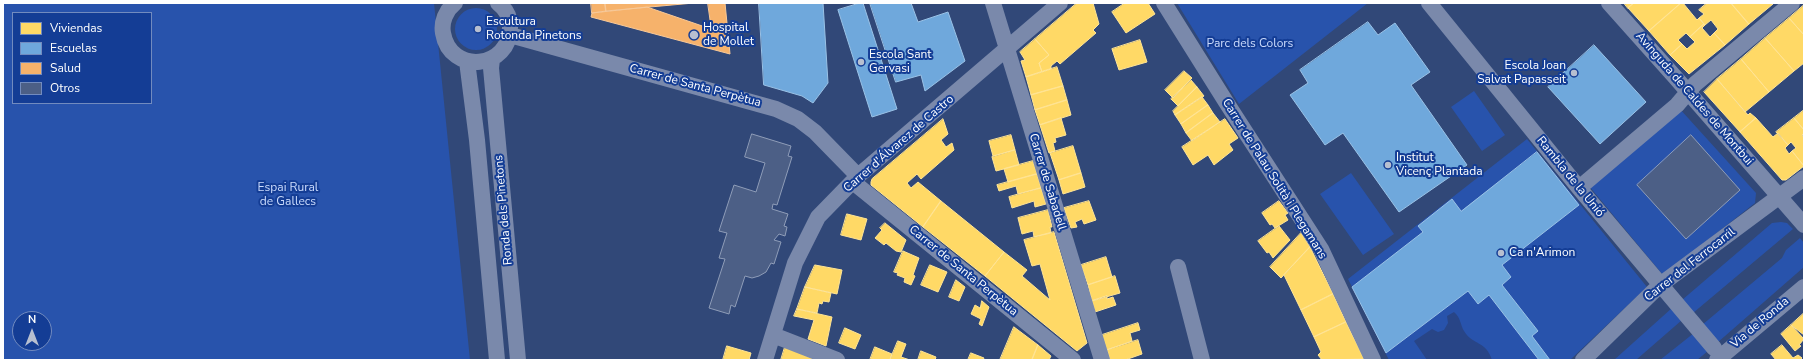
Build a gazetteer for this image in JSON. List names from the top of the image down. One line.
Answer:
{"streets":{"street":["Carrer de Santa Perpètua","Avinguda de Caldes de Montbui","Carrer d'Álvarez de Castro","Rambla de la Unió","Carrer de Palau Solità i Plegamans","Carrer de Sabadell","Ronda dels Pinetons","Carrer del Ferrocarril","Via de Ronda"]},"crossings":[["Carrer de Santa Perpètua","Carrer d'Álvarez de Castro"],["Avinguda de Caldes de Montbui","Carrer del Ferrocarril"],["Carrer d'Álvarez de Castro","Carrer de Sabadell"],["Rambla de la Unió","Carrer del Ferrocarril"],["Rambla de la Unió","Via de Ronda"]],"parks":["Parc dels Colors","Espai Rural de Gallecs"],"places":["Escultura Rotonda Pinetons","Hospital de Mollet","Escola Sant Gervasi","Escola Joan Salvat Papasseit","Institut Vicenç Plantada","Ca n'Arimon"],"legend":["Viviendas","Escuelas","Salud","Otros"],"north":"top"}
